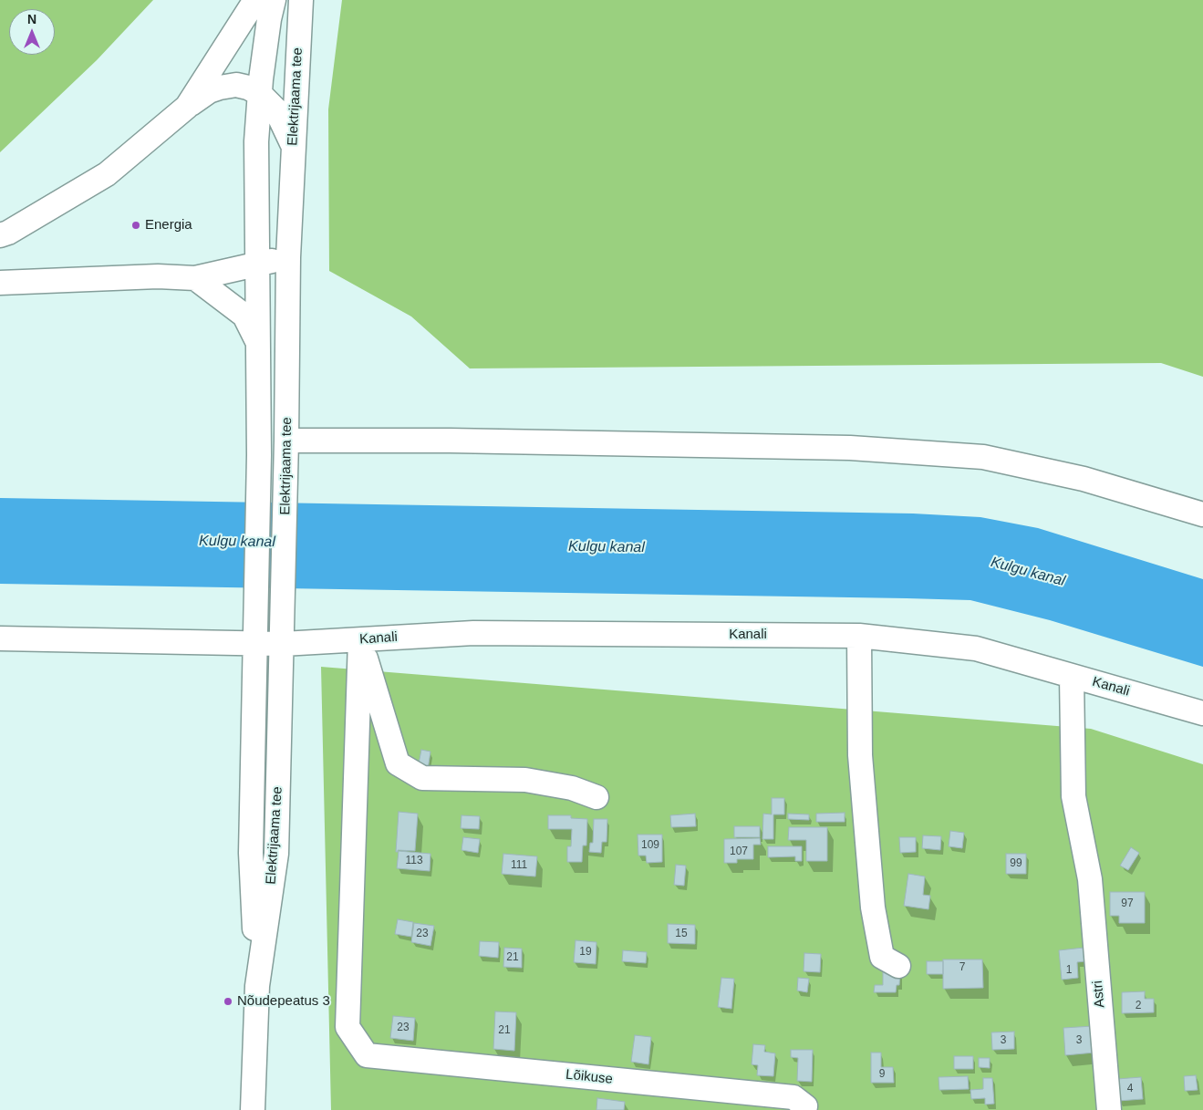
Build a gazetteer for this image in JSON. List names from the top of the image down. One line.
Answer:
{"streets":{"street":["Elektrijaama tee","Kanali","Astri","Lõikuse"]},"crossings":[["Elektrijaama tee","Kanali"],["Kanali","Astri"],["Kanali","Lõikuse"]],"water":["Kulgu kanal"],"places":["Energia","Nõudepeatus 3"],"house_numbers":["109","107","113","99","111","97","23","15","19","21","7","1","2","23","21","3","3","9","4"],"north":"top"}
